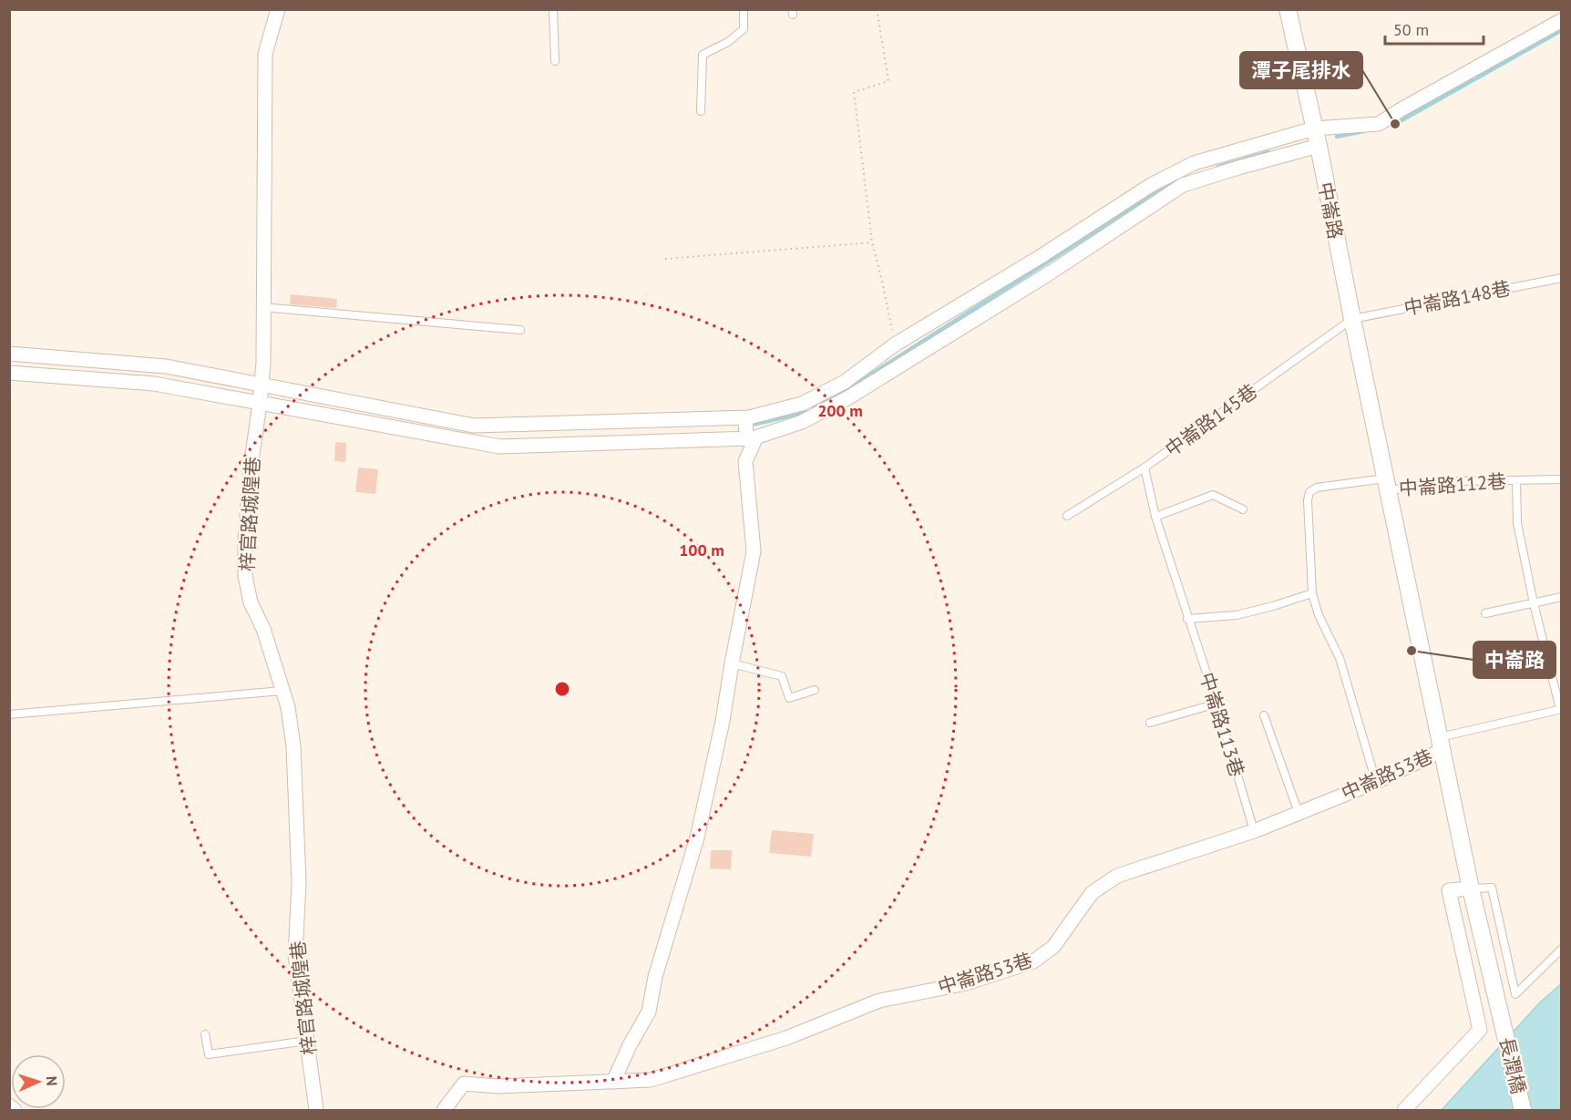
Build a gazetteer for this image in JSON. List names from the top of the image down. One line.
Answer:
{"streets":{"street":["中崙路","梓官路城隍巷","中崙路53巷","長潤橋"],"lane":["中崙路148巷","中崙路145巷","中崙路112巷","中崙路113巷"]},"crossings":[["中崙路","中崙路148巷"],["中崙路","中崙路145巷"],["中崙路","中崙路112巷"],["中崙路","中崙路53巷"],["中崙路","長潤橋"],["中崙路148巷","中崙路145巷"],["中崙路145巷","中崙路113巷"],["中崙路113巷","中崙路53巷"]],"places":["潭子尾排水","中崙路"],"scale_bar":"50 m","north":"right","rings":["200 m","100 m"]}
